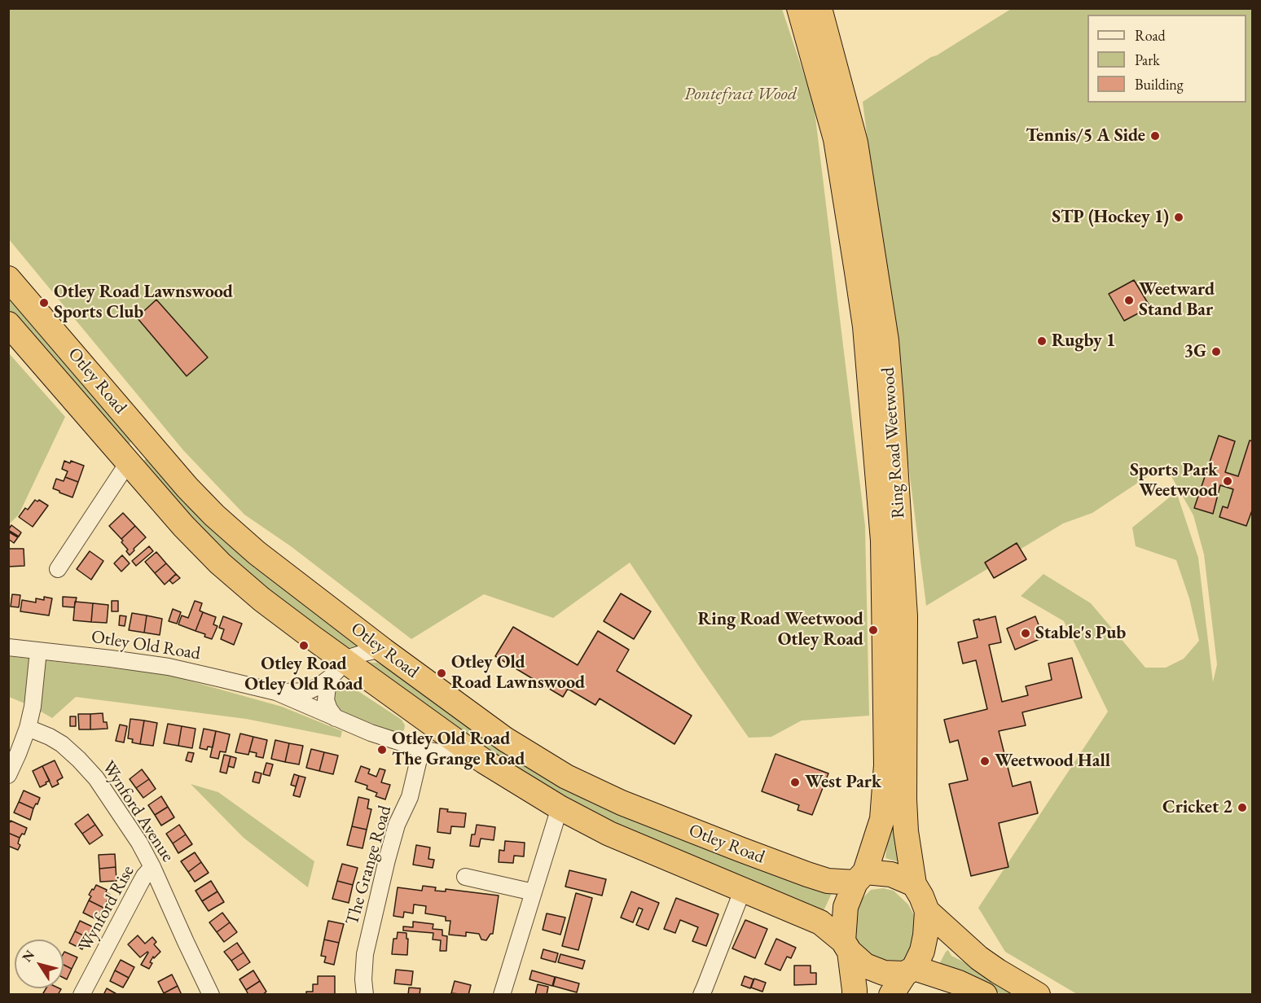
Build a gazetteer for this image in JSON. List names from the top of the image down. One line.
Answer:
{"streets":{"highway":["Otley Road","Ring Road Weetwood"],"street":["Otley Old Road","Wynford Avenue","The Grange Road","Wynford Rise"]},"crossings":[["Otley Road","Ring Road Weetwood"],["Otley Road","Otley Old Road"],["Otley Old Road","The Grange Road"],["Wynford Avenue","Wynford Rise"]],"parks":["Pontefract Wood"],"places":["Tennis/5 A Side","STP (Hockey 1)","Weetward Stand Bar","Otley Road Lawnswood Sports Club","Rugby 1","3G","Sports Park Weetwood","Ring Road Weetwood Otley Road","Stable's Pub","Otley Road Otley Old Road","Otley Old Road Lawnswood","Otley Old Road The Grange Road","Weetwood Hall","West Park","Cricket 2"],"legend":["Road","Park","Building"],"north":"top left"}
